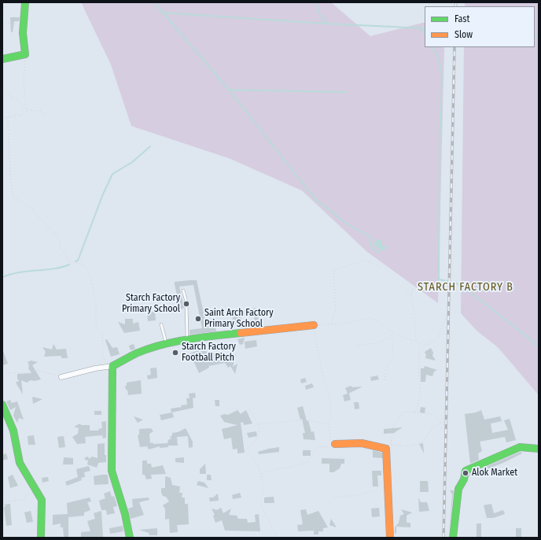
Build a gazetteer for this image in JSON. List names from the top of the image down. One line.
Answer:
{"districts":["STARCH FACTORY B"],"places":["Starch Factory Primary School","Saint Arch Factory Primary School","Starch Factory Football Pitch","Alok Market"],"legend":["Fast","Slow"]}
